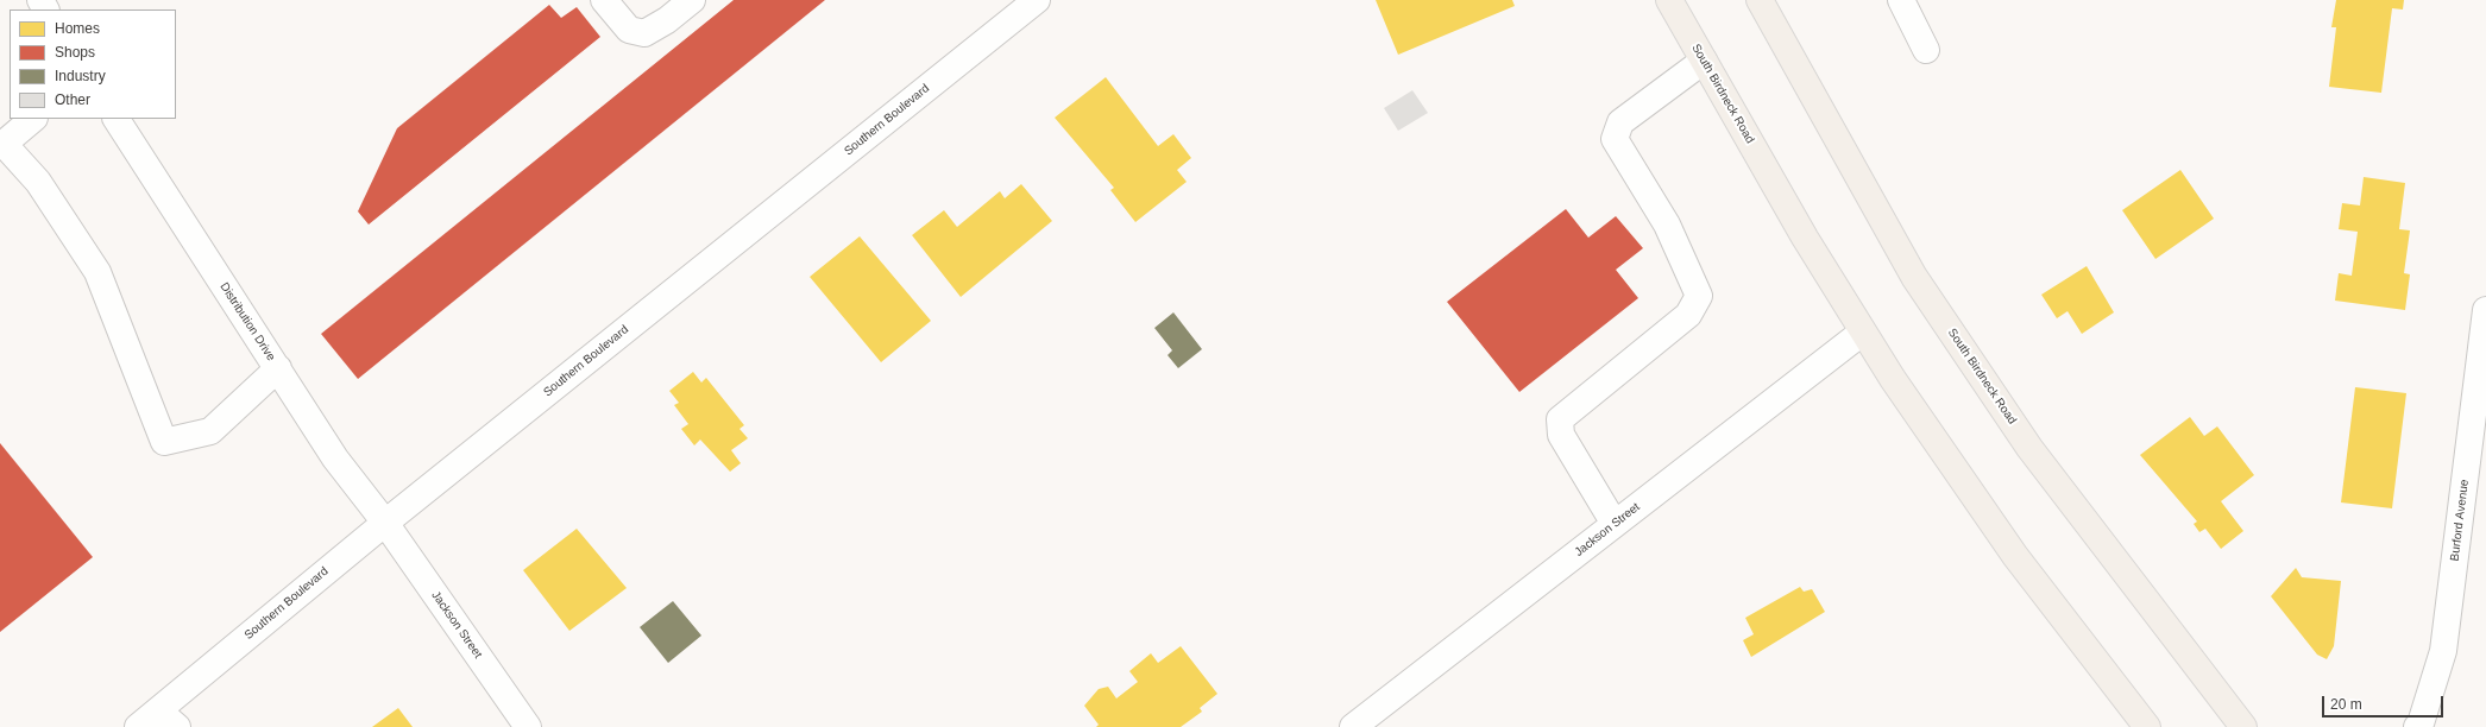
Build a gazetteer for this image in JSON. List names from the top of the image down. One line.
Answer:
{"streets":{"main road":["South Birdneck Road"],"street":["Southern Boulevard","Distribution Drive","Burford Avenue","Jackson Street"]},"crossings":[["South Birdneck Road","Jackson Street"],["Southern Boulevard","Distribution Drive"],["Southern Boulevard","Jackson Street"],["Distribution Drive","Jackson Street"]],"legend":["Homes","Shops","Industry","Other"],"scale_bar":"20 m"}
